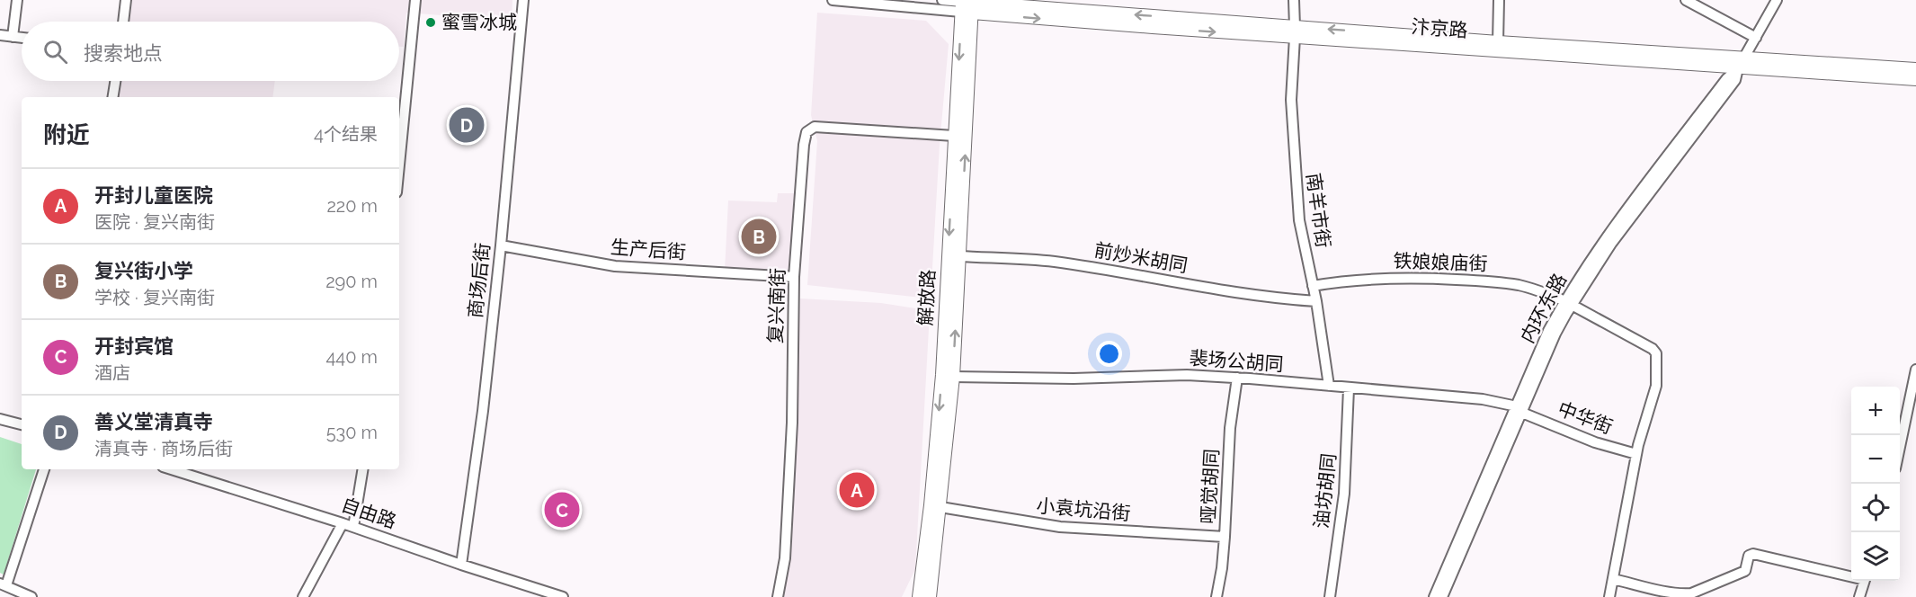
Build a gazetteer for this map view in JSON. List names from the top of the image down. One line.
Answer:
{"streets":{"main road":["汴京路","解放路"],"street":["南羊市街","生产后街","前炒米胡同","铁娘娘庙街","商场后街","复兴南街","内环东路","裴场公胡同","中华街","哑觉胡同","油坊胡同","小袁坑沿街","自由路"]},"crossings":[["汴京路","南羊市街"],["汴京路","解放路"],["汴京路","内环东路"],["南羊市街","前炒米胡同"],["南羊市街","铁娘娘庙街"],["南羊市街","裴场公胡同"],["生产后街","商场后街"],["生产后街","复兴南街"],["前炒米胡同","解放路"],["铁娘娘庙街","内环东路"],["铁娘娘庙街","中华街"],["商场后街","自由路"],["解放路","复兴南街"],["解放路","裴场公胡同"],["解放路","小袁坑沿街"],["内环东路","裴场公胡同"],["内环东路","中华街"],["裴场公胡同","中华街"],["裴场公胡同","哑觉胡同"],["裴场公胡同","油坊胡同"],["哑觉胡同","小袁坑沿街"]],"places":["蜜雪冰城"],"page":{"search":"搜索地点","heading":["附近","4个结果"],"pins":["D","B","A","C"],"list":[{"mark":"A","name":"开封儿童医院","note":"医院 · 复兴南街","value":"220 m"},{"mark":"B","name":"复兴街小学","note":"学校 · 复兴南街","value":"290 m"},{"mark":"C","name":"开封宾馆","note":"酒店","value":"440 m"},{"mark":"D","name":"善义堂清真寺","note":"清真寺 · 商场后街","value":"530 m"}],"map_buttons":["+","−"]}}
